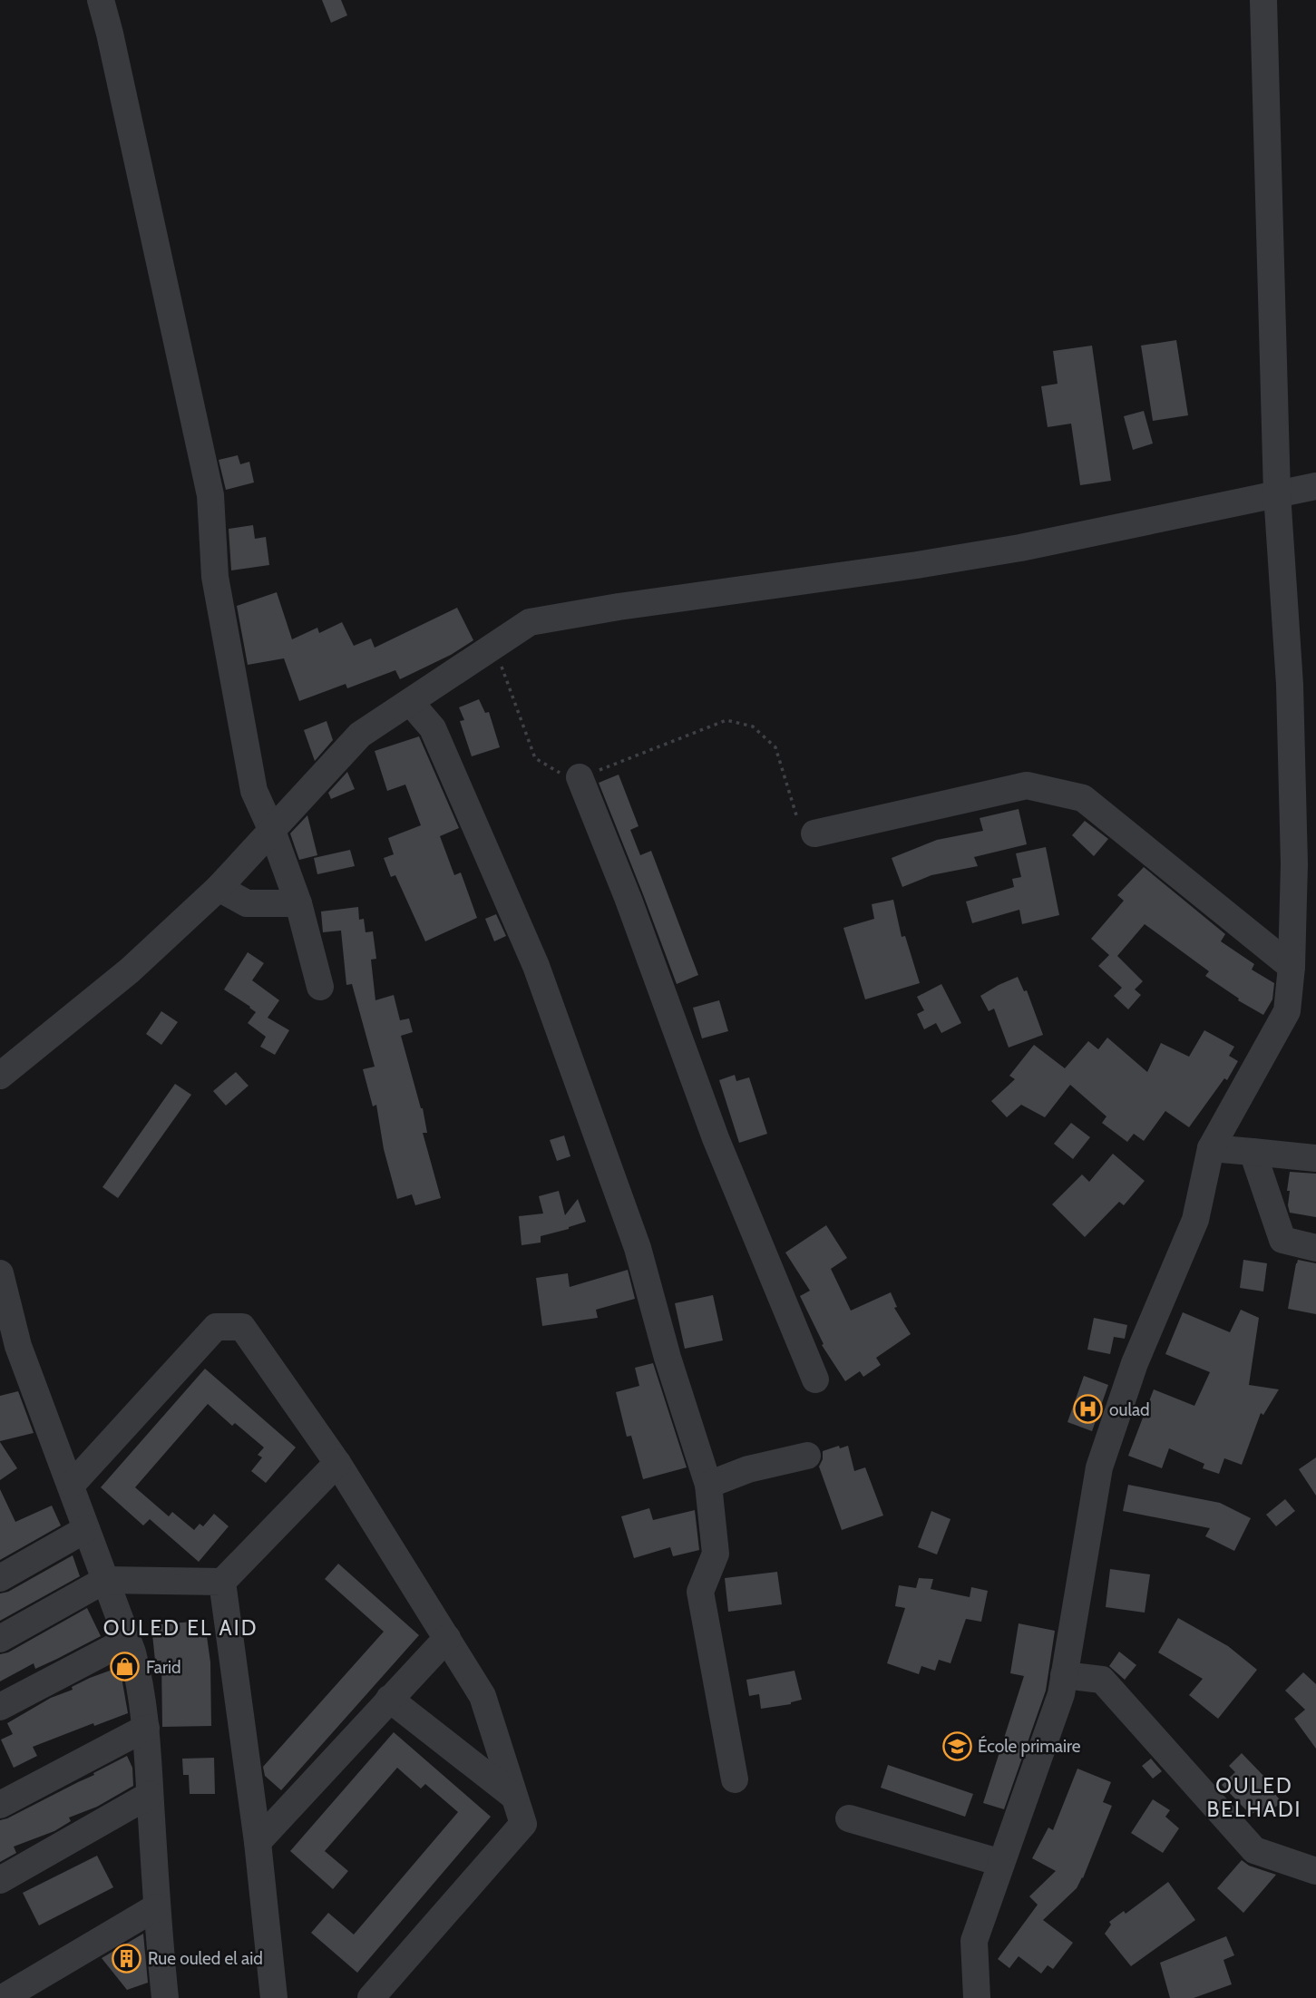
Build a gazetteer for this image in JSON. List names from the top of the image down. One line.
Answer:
{"districts":["OULED EL AID","OULED BELHADI"],"places":{"hospital":["oulad"],"shop":["Farid"],"school or university":["École primaire"],"building":["Rue ouled el aid"]}}
